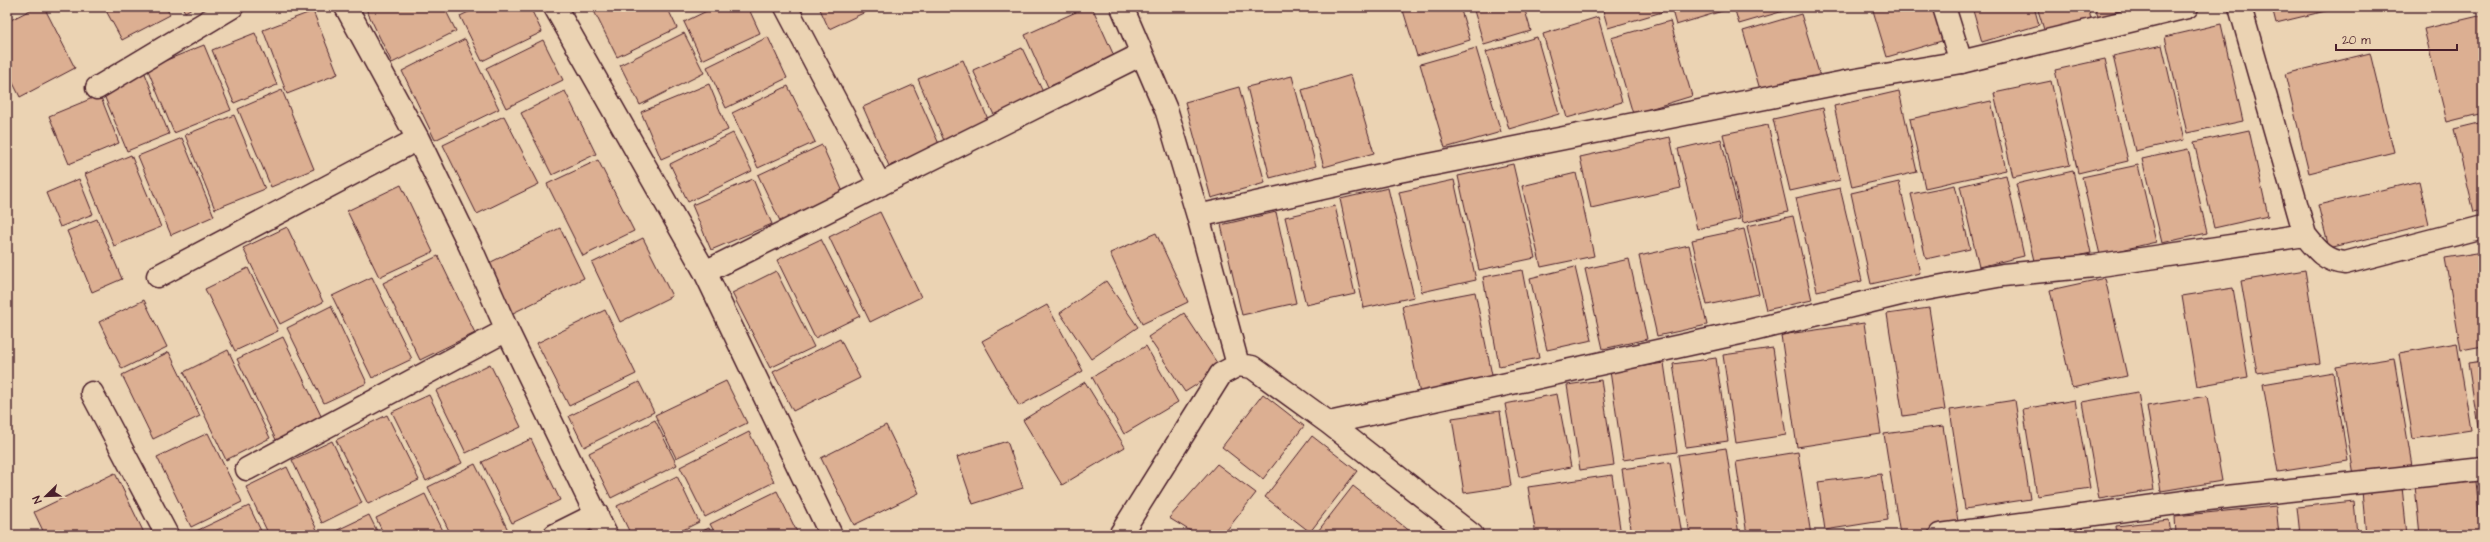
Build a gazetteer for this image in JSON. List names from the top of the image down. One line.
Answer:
{"scale_bar":"20 m","north":"bottom left"}
